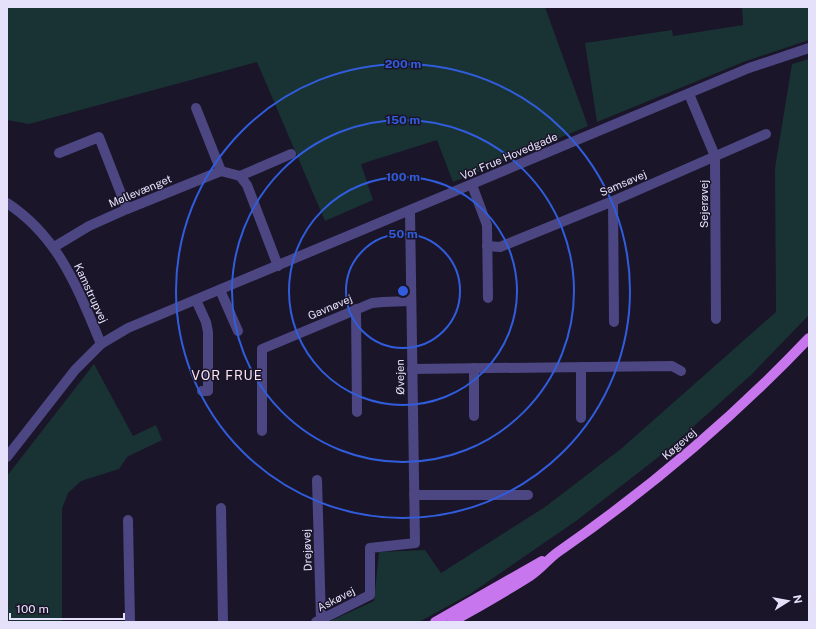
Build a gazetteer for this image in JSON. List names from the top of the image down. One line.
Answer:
{"streets":{"main road":["Køgevej"],"street":["Vor Frue Hovedgade","Samsøvej","Møllevænget","Sejerøvej","Kamstrupvej","Gavnøvej","Øvejen","Drejøvej","Askøvej"]},"crossings":[["Vor Frue Hovedgade","Sejerøvej"],["Vor Frue Hovedgade","Kamstrupvej"],["Vor Frue Hovedgade","Øvejen"],["Samsøvej","Sejerøvej"],["Møllevænget","Kamstrupvej"],["Gavnøvej","Øvejen"],["Øvejen","Askøvej"],["Drejøvej","Askøvej"]],"districts":["VOR FRUE"],"scale_bar":"100 m","north":"right","rings":["200 m","150 m","100 m","50 m"]}
